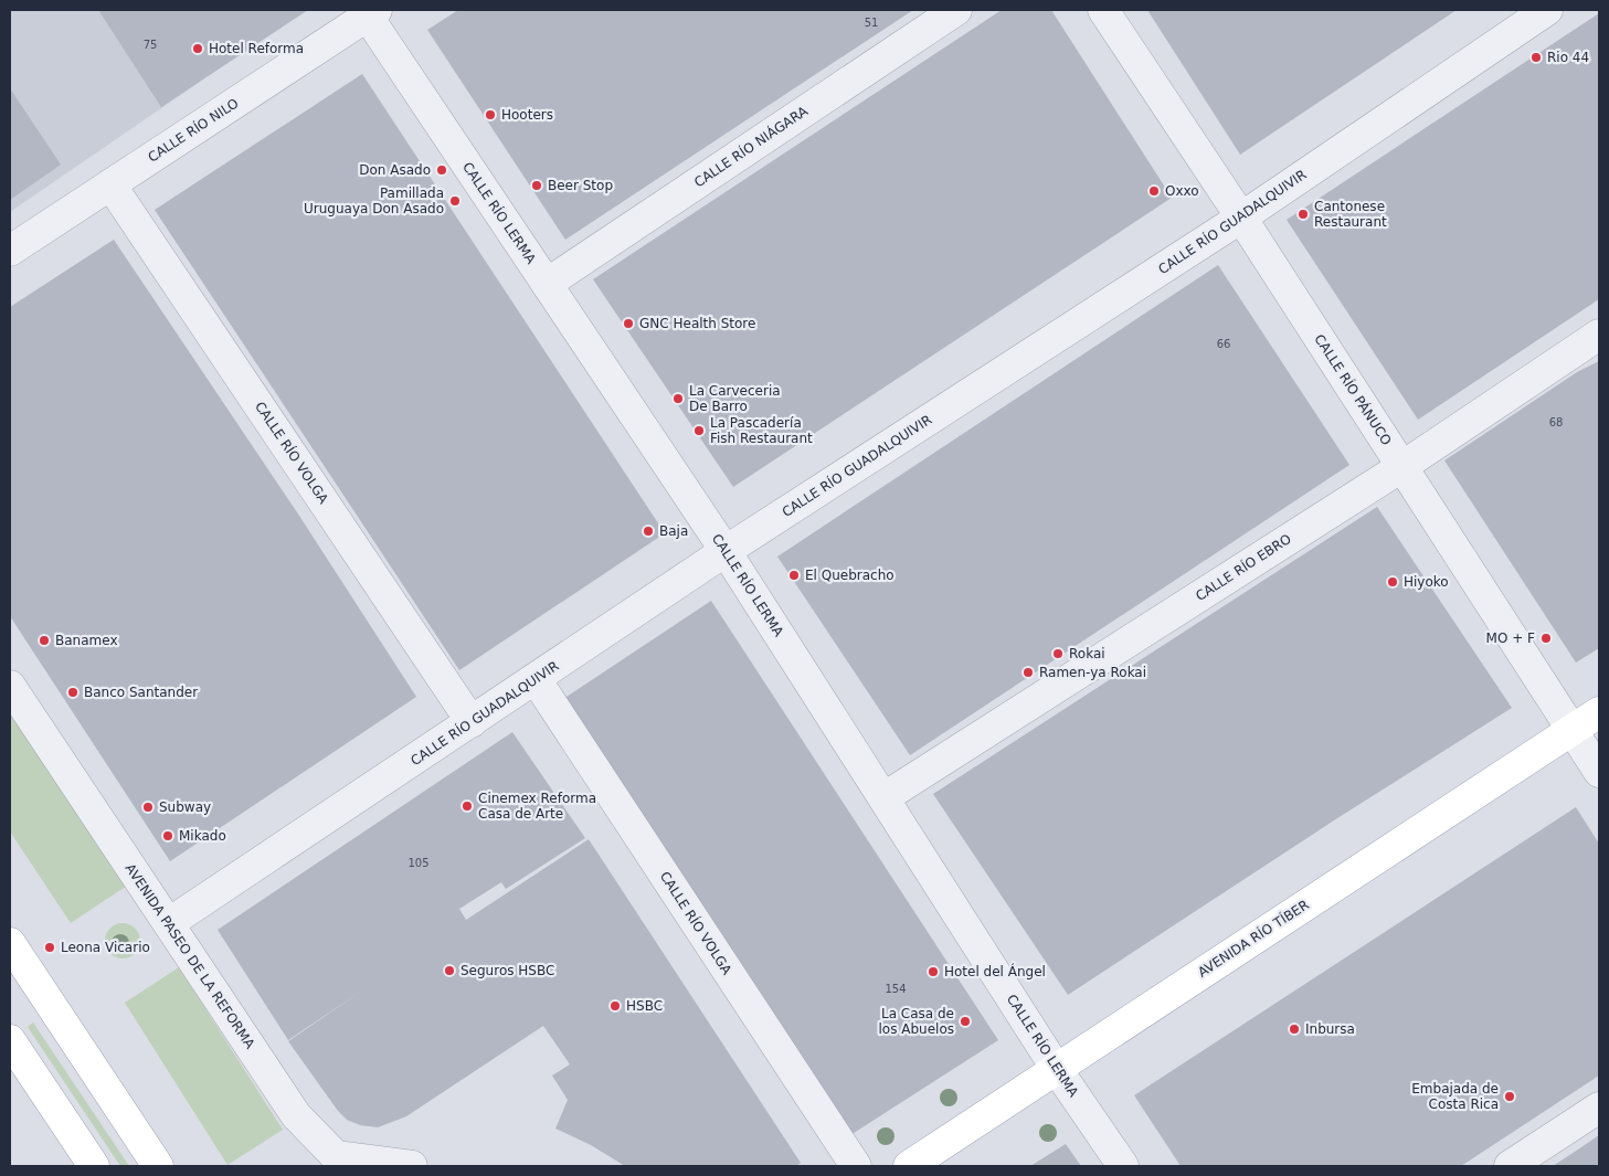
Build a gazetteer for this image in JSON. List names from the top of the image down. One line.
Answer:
{"streets":{"main road":["AVENIDA RÍO TÍBER"],"street":["CALLE RÍO NILO","CALLE RÍO NIÁGARA","CALLE RÍO LERMA","CALLE RÍO GUADALQUIVIR","CALLE RÍO PÁNUCO","CALLE RÍO VOLGA","CALLE RÍO EBRO","AVENIDA PASEO DE LA REFORMA"]},"crossings":[["CALLE RÍO NILO","CALLE RÍO LERMA"],["CALLE RÍO NILO","CALLE RÍO VOLGA"],["CALLE RÍO NIÁGARA","CALLE RÍO LERMA"],["CALLE RÍO LERMA","CALLE RÍO GUADALQUIVIR"],["CALLE RÍO LERMA","CALLE RÍO EBRO"],["CALLE RÍO LERMA","AVENIDA RÍO TÍBER"],["CALLE RÍO GUADALQUIVIR","CALLE RÍO PÁNUCO"],["CALLE RÍO GUADALQUIVIR","CALLE RÍO VOLGA"],["CALLE RÍO GUADALQUIVIR","AVENIDA PASEO DE LA REFORMA"],["CALLE RÍO PÁNUCO","CALLE RÍO EBRO"],["CALLE RÍO PÁNUCO","AVENIDA RÍO TÍBER"]],"places":["Hotel Reforma","Rio 44","Hooters","Don Asado","Beer Stop","Oxxo","Pamillada Uruguaya Don Asado","Cantonese Restaurant","GNC Health Store","La Carveceria De Barro","La Pascadería Fish Restaurant","Baja","El Quebracho","Hiyoko","MO + F","Banamex","Rokai","Ramen-ya Rokai","Banco Santander","Cinemex Reforma Casa de Arte","Subway","Mikado","Leona Vicario","Seguros HSBC","Hotel del Ángel","HSBC","La Casa de los Abuelos","Inbursa","Embajada de Costa Rica"],"house_numbers":["51","75","66","68","105","154"]}
